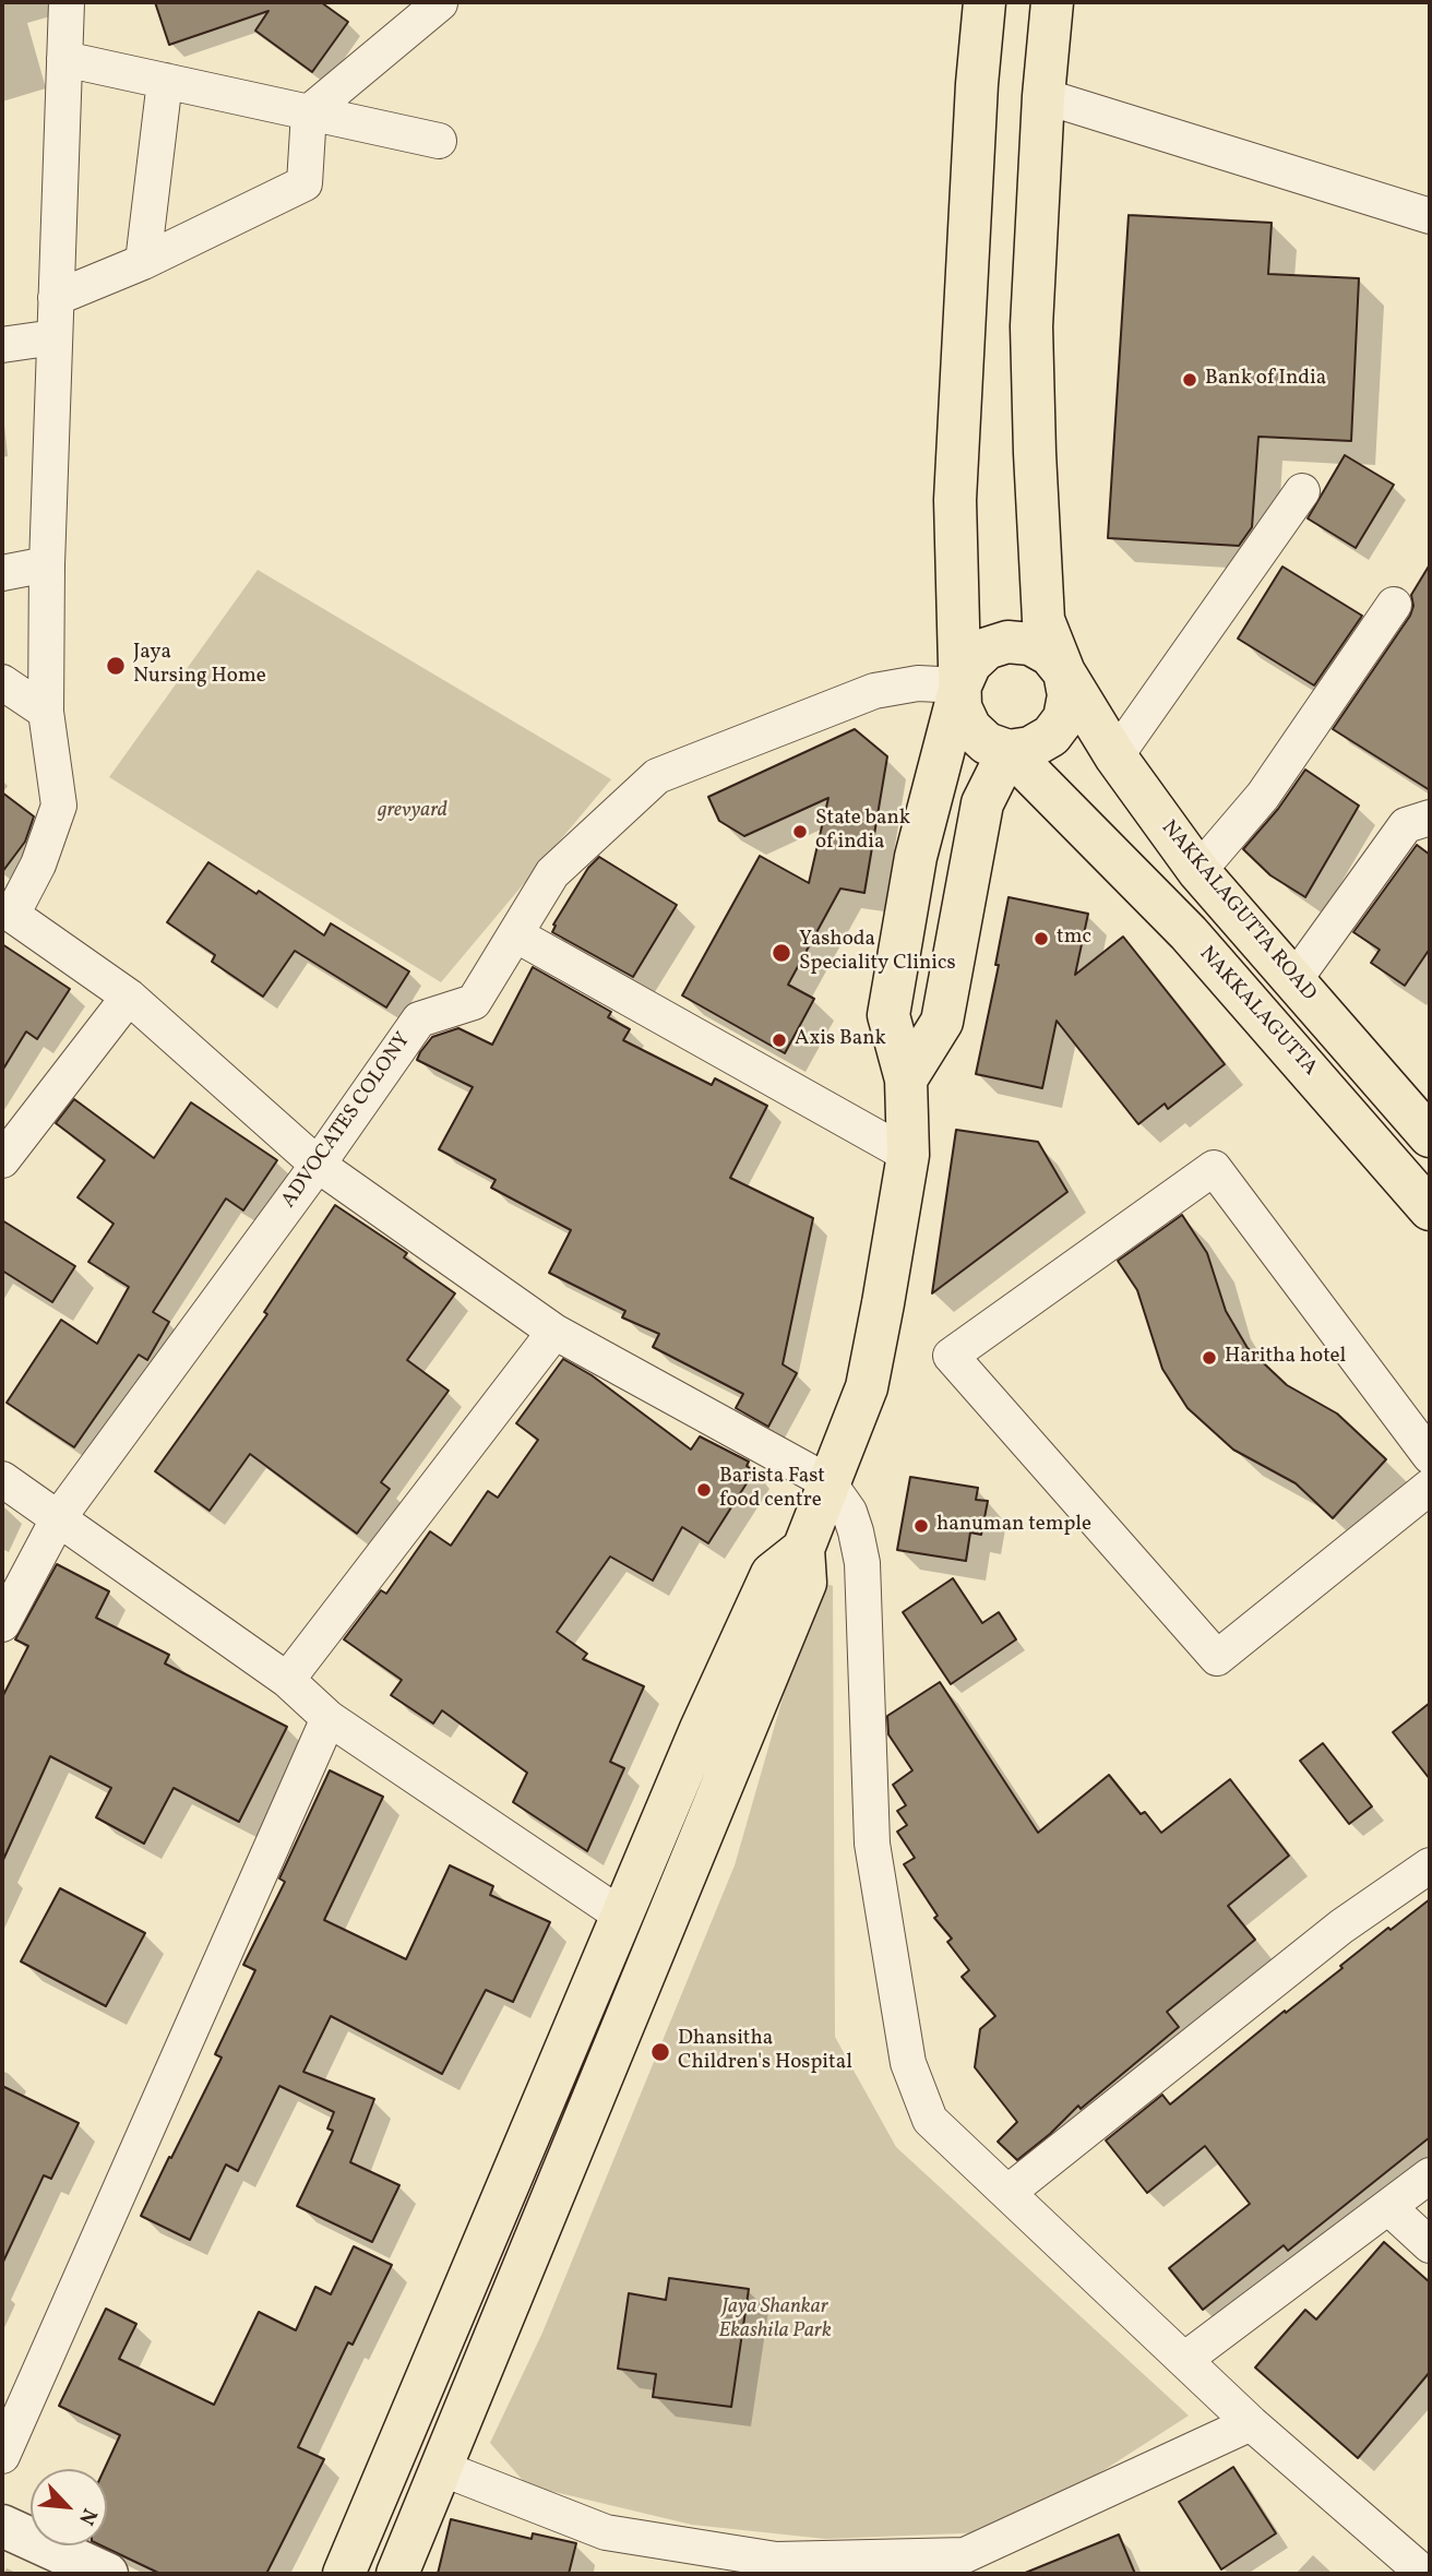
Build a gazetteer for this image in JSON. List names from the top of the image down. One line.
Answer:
{"streets":{"main road":["NAKKALAGUTTA ROAD","NAKKALAGUTTA"],"street":["ADVOCATES COLONY"]},"crossings":[["NAKKALAGUTTA ROAD","NAKKALAGUTTA"],["NAKKALAGUTTA ROAD","ADVOCATES COLONY"],["NAKKALAGUTTA","ADVOCATES COLONY"]],"parks":["grevyard","Jaya Shankar Ekashila Park"],"places":["Bank of India","Jaya Nursing Home","State bank of india","tmc","Yashoda Speciality Clinics","Axis Bank","Haritha hotel","Barista Fast food centre","hanuman temple","Dhansitha Children's Hospital"],"north":"bottom right"}
